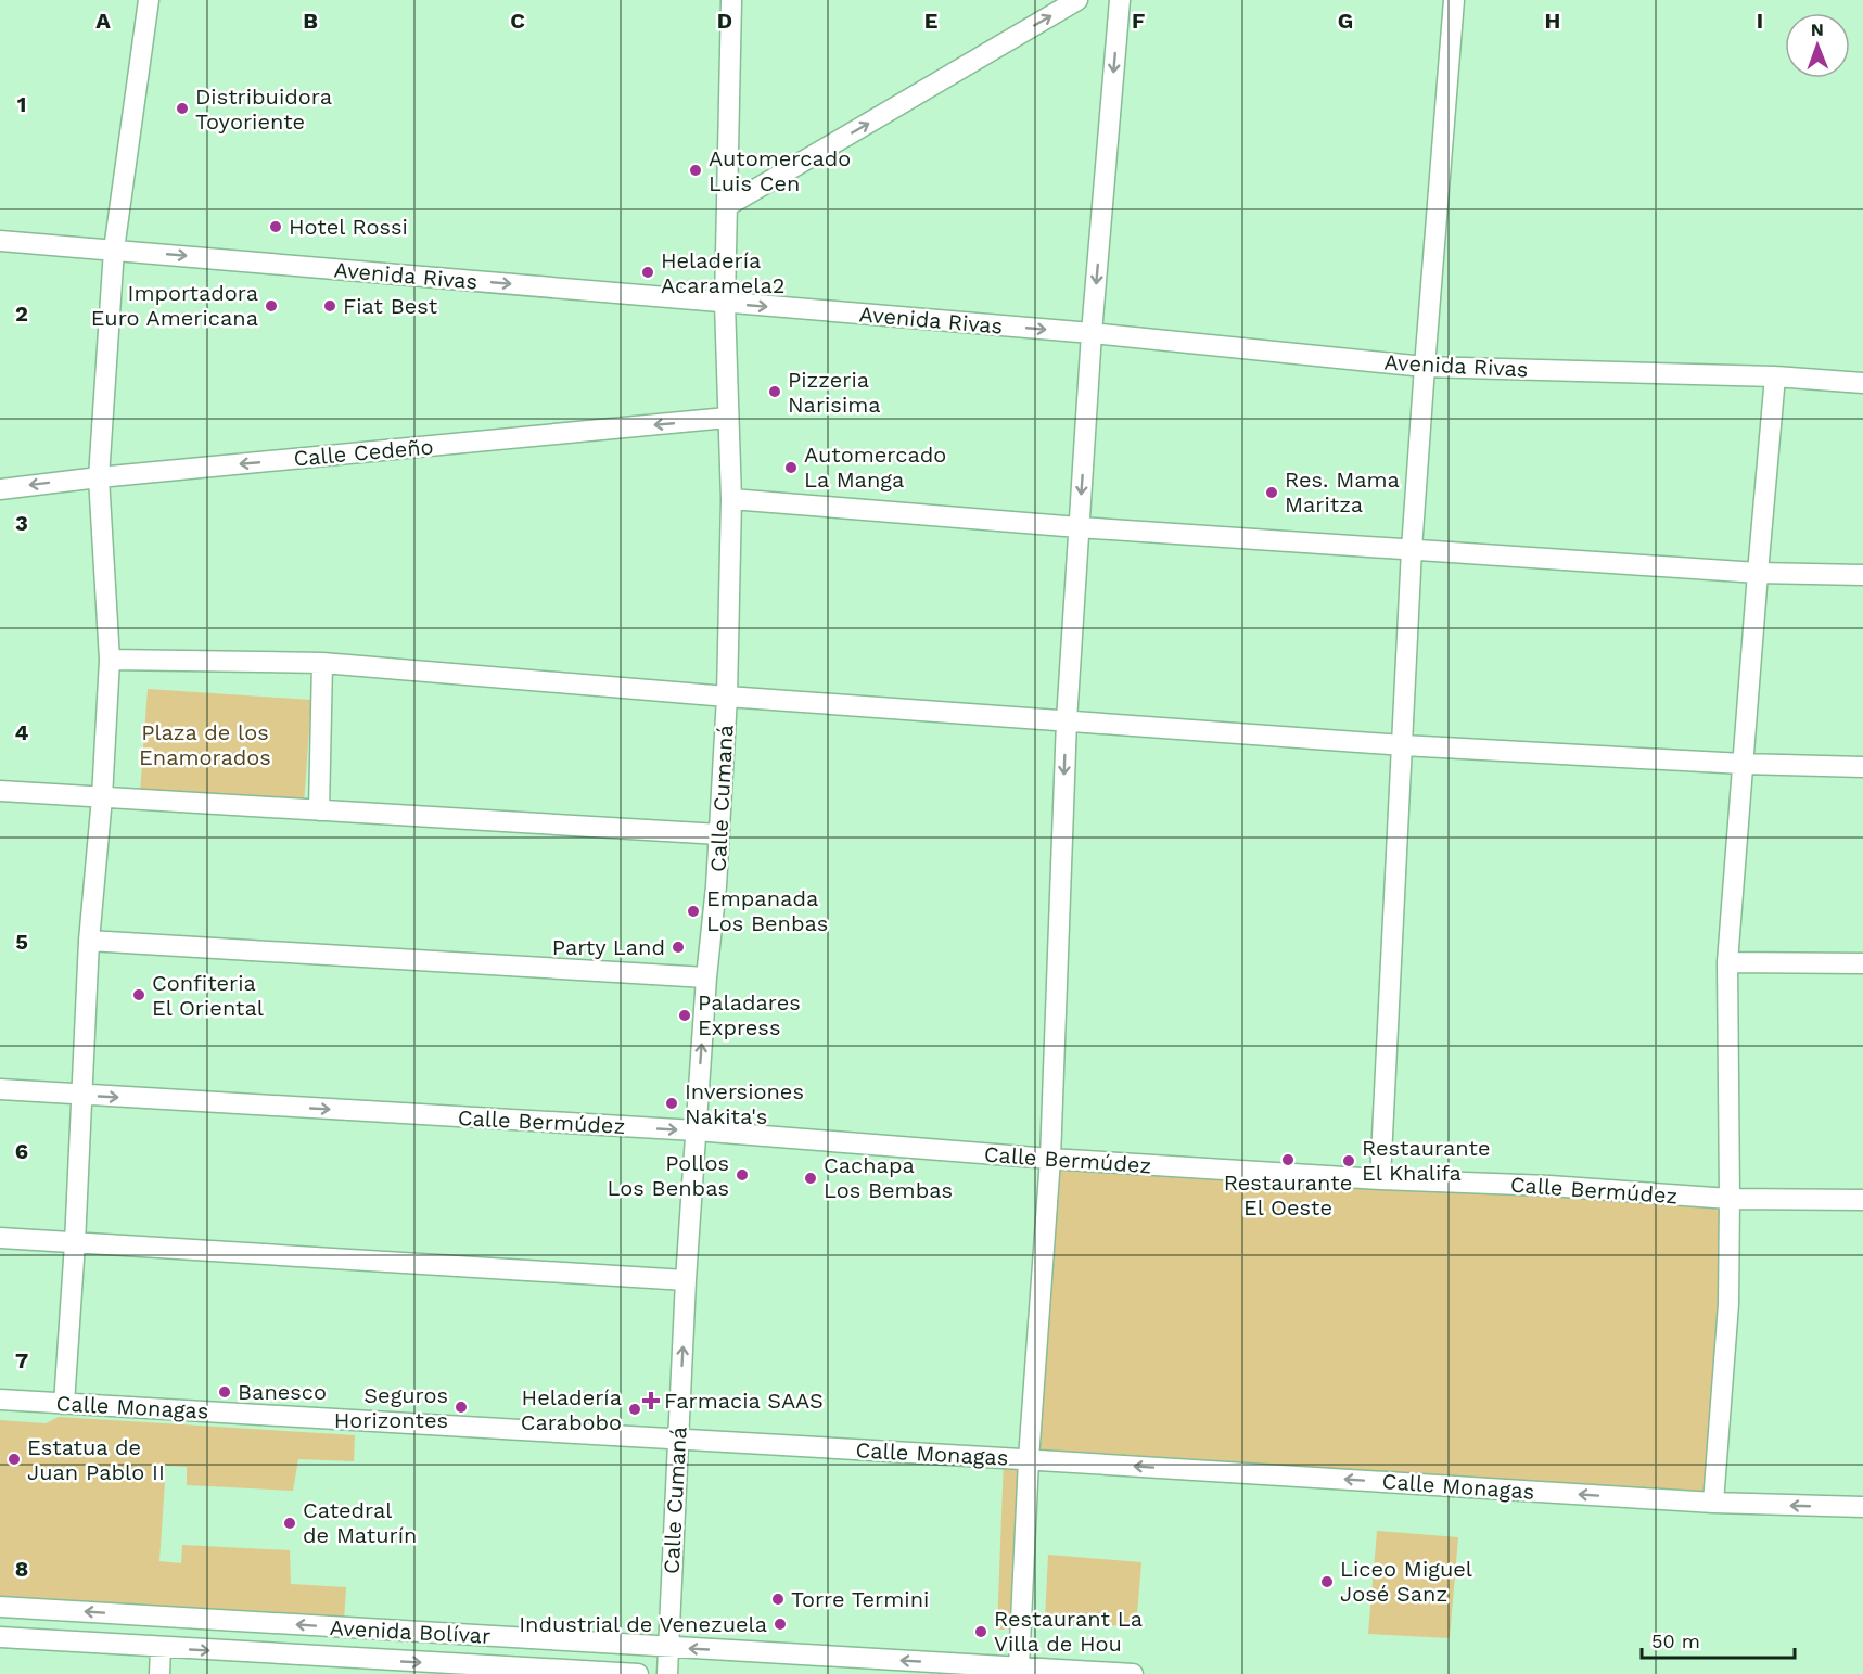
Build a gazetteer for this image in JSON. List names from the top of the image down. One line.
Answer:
{"streets":{"street":["Avenida Rivas","Calle Cedeño","Calle Cumaná","Calle Bermúdez","Calle Monagas","Avenida Bolívar"]},"crossings":[["Avenida Rivas","Calle Cumaná"],["Calle Cedeño","Calle Cumaná"],["Calle Cumaná","Calle Bermúdez"],["Calle Cumaná","Calle Monagas"],["Calle Cumaná","Avenida Bolívar"]],"one_way":["Avenida Rivas","Calle Cedeño","Calle Monagas"],"parks":["Plaza de los Enamorados"],"places":{"other":["Distribuidora Toyoriente","Automercado Luis Cen","Hotel Rossi","Heladería Acaramela2","Importadora Euro Americana","Fiat Best","Pizzeria Narisima","Automercado La Manga","Res. Mama Maritza","Empanada Los Benbas","Party Land","Confiteria El Oriental","Paladares Express","Inversiones Nakita's","Restaurante El Oeste","Restaurante El Khalifa","Pollos Los Benbas","Cachapa Los Bembas","Banesco","Seguros Horizontes","Heladería Carabobo","Estatua de Juan Pablo II","Catedral de Maturín","Liceo Miguel José Sanz","Torre Termini","Industrial de Venezuela","Restaurant La Villa de Hou"],"health":["Farmacia SAAS"]},"scale_bar":"50 m","north":"top","grid":{"columns":["A","B","C","D","E","F","G","H","I"],"rows":["1","2","3","4","5","6","7","8"]}}
